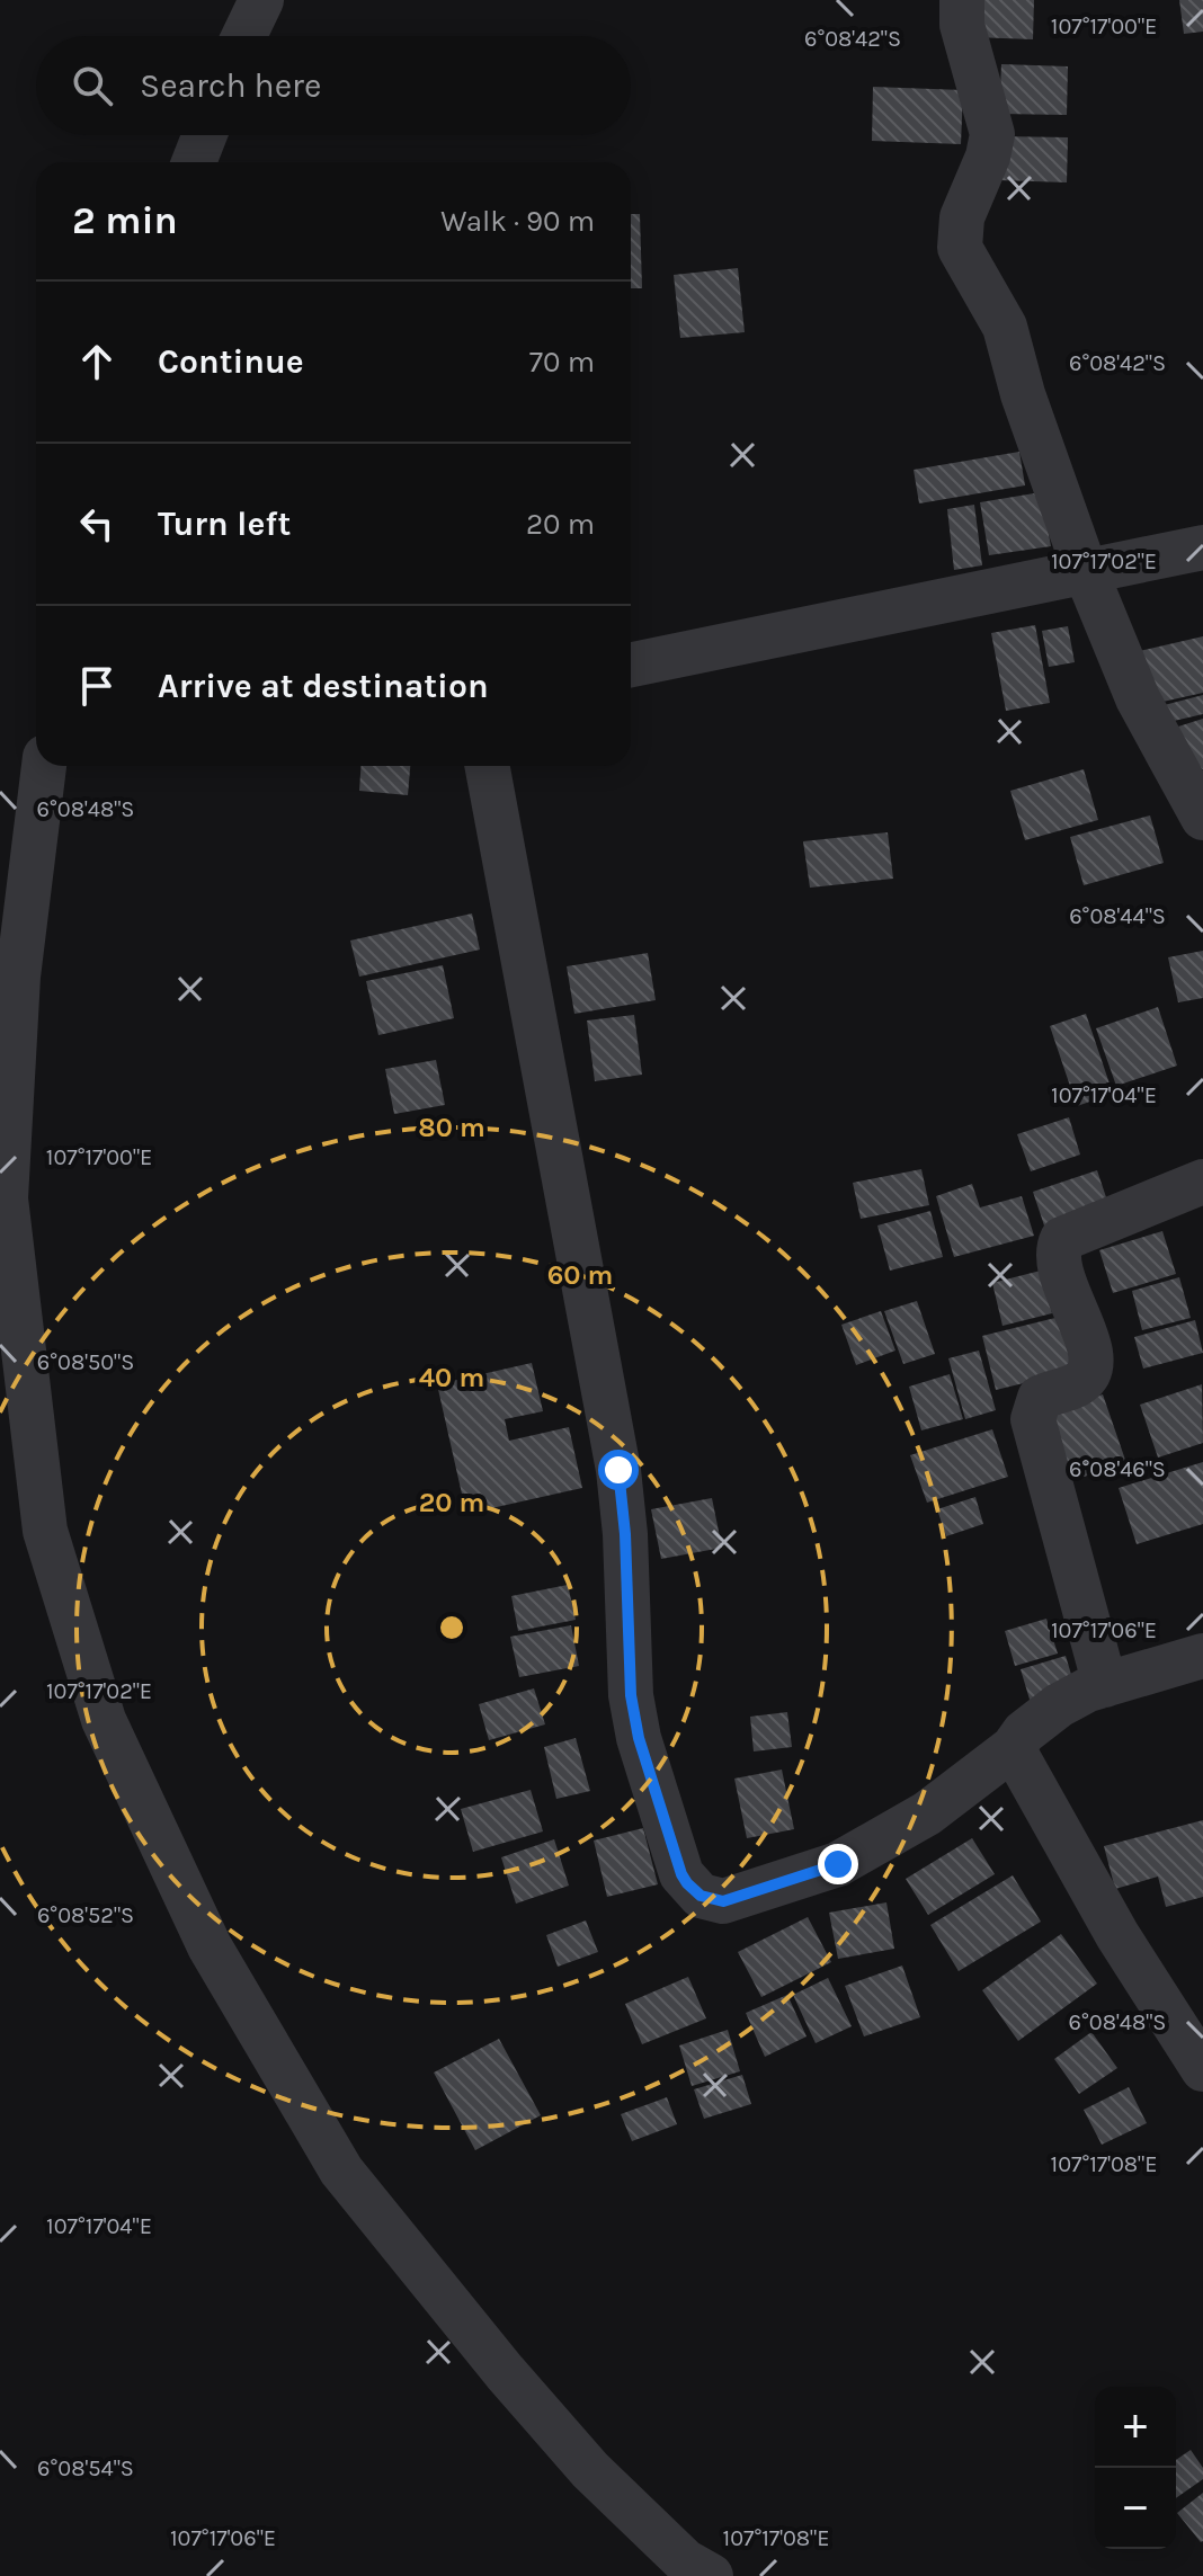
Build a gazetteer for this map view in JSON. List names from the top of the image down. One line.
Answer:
{"page":{"search":"Search here","heading":["2 min","Walk · 90 m"],"list":[["Continue","70 m"],["Turn left","20 m"],"Arrive at destination"],"map_buttons":["+","−"]},"coordinates":["107°17'00\"E","6°08'42\"S","107°17'02\"E","6°08'48\"S","6°08'44\"S","107°17'04\"E","6°08'50\"S","6°08'46\"S","107°17'06\"E","6°08'52\"S","107°17'08\"E","6°08'54\"S"],"rings":["80 m","60 m","40 m","20 m"]}
